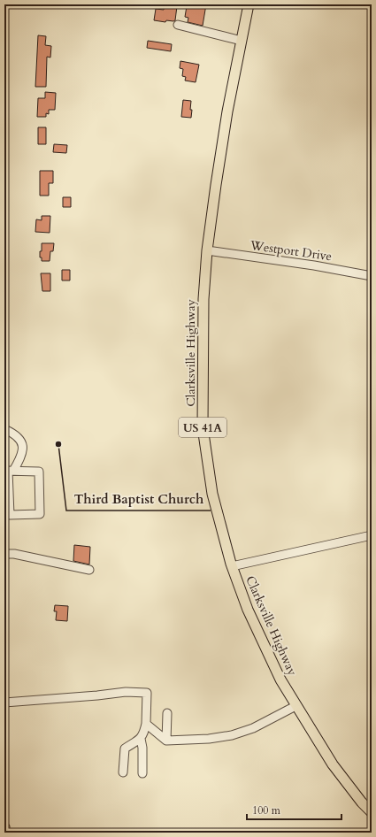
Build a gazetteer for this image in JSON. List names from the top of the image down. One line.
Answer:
{"streets":{"main road":["Clarksville Highway","US 41A"],"street":["Westport Drive"]},"crossings":[["Westport Drive","Clarksville Highway"]],"places":["Third Baptist Church"],"scale_bar":"100 m"}
